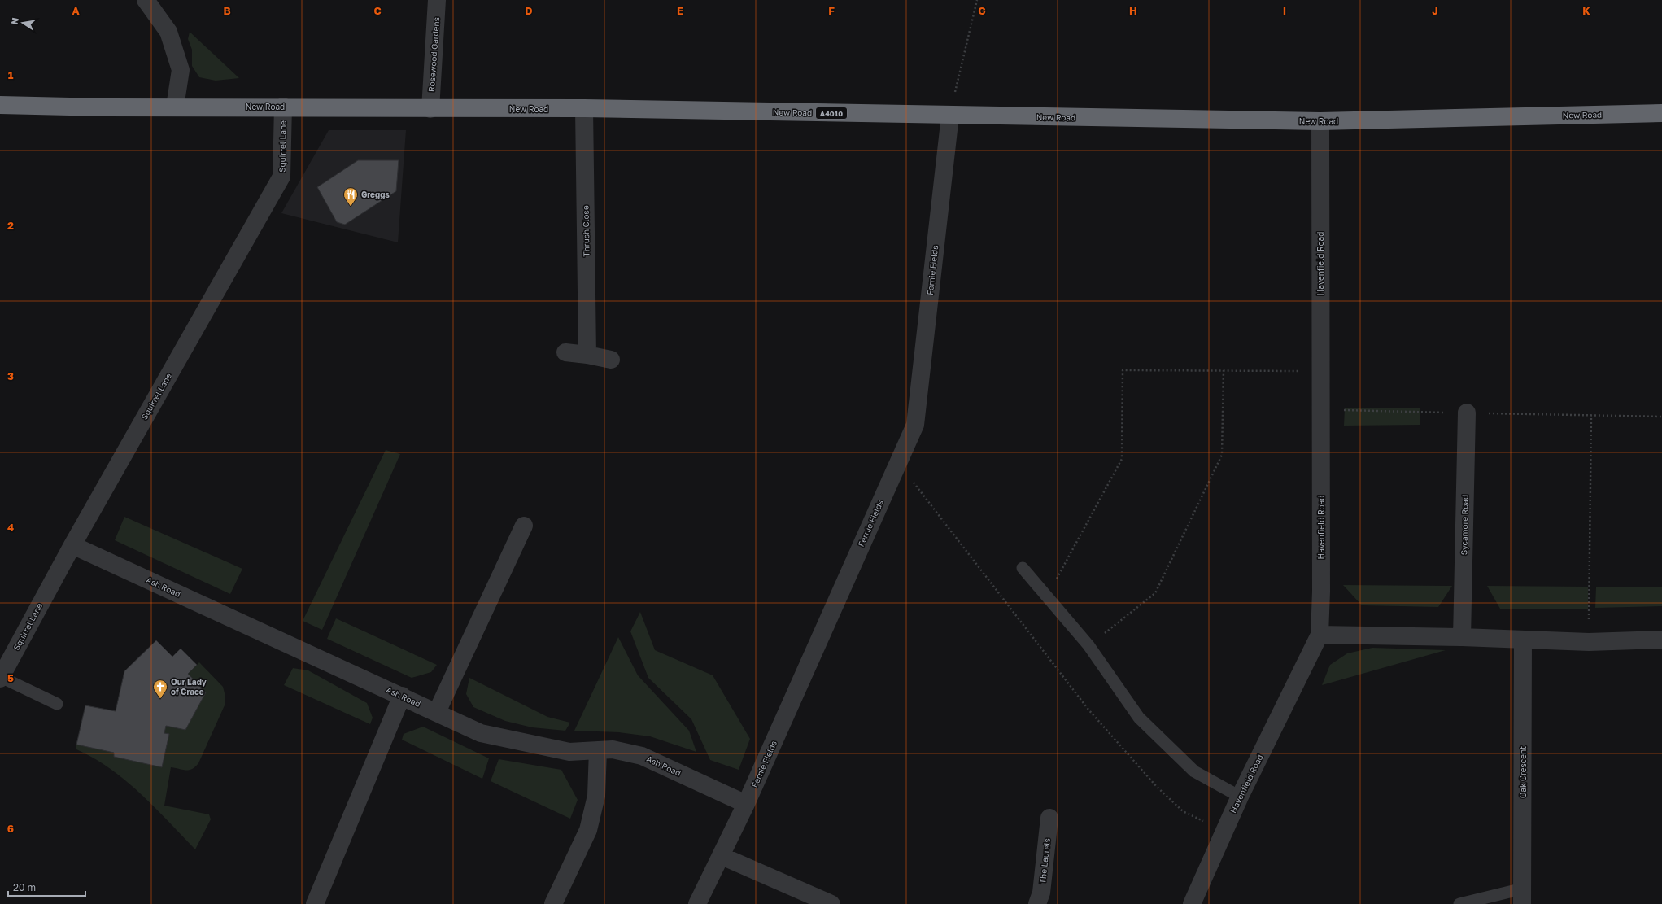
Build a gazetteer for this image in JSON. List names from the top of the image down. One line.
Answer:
{"streets":{"highway":["New Road","A4010"],"street":["Rosewood Gardens","Squirrel Lane","Thrush Close","Havenfield Road","Fernie Fields","Sycamore Road","Ash Road","Oak Crescent","The Laurels"]},"crossings":[["Rosewood Gardens","New Road"],["New Road","Squirrel Lane"],["New Road","Thrush Close"],["New Road","Havenfield Road"],["New Road","Fernie Fields"],["Squirrel Lane","Ash Road"],["Fernie Fields","Ash Road"]],"places":{"restaurant":["Greggs"],"church":["Our Lady of Grace"]},"scale_bar":"20 m","north":"left","grid":{"columns":["A","B","C","D","E","F","G","H","I","J","K"],"rows":["1","2","3","4","5","6"]}}
